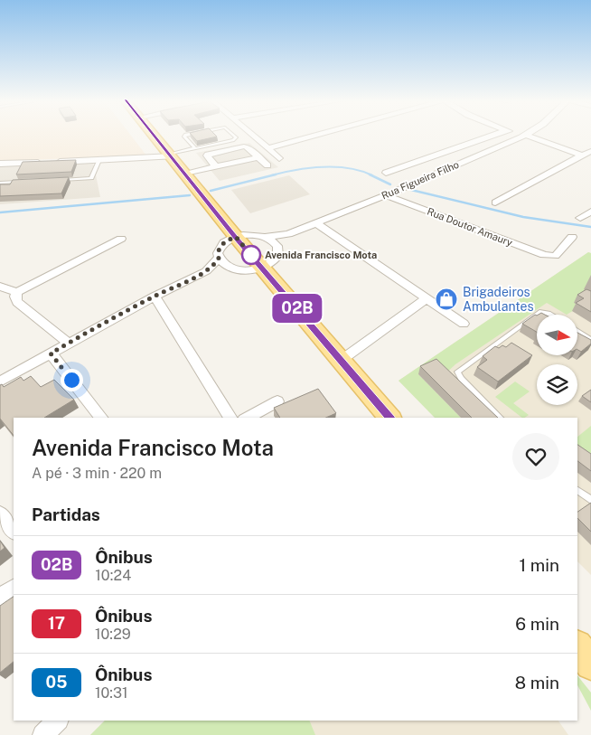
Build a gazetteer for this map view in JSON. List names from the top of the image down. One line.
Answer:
{"streets":{"street":["Rua Figueira Filho","Rua Doutor Amaury"]},"crossings":[["Rua Figueira Filho","Rua Doutor Amaury"]],"places":{"other":["Avenida Francisco Mota"],"shop":["Brigadeiros Ambulantes"]},"lines":["bus line 02B"],"north":"right","page":{"on_map":"02B","heading":[["Avenida Francisco Mota","A pé · 3 min · 220 m"],"Partidas"],"list":[{"mark":"02B","name":"Ônibus","note":"10:24","value":"1 min"},{"mark":"17","name":"Ônibus","note":"10:29","value":"6 min"},{"mark":"05","name":"Ônibus","note":"10:31","value":"8 min"}]}}
